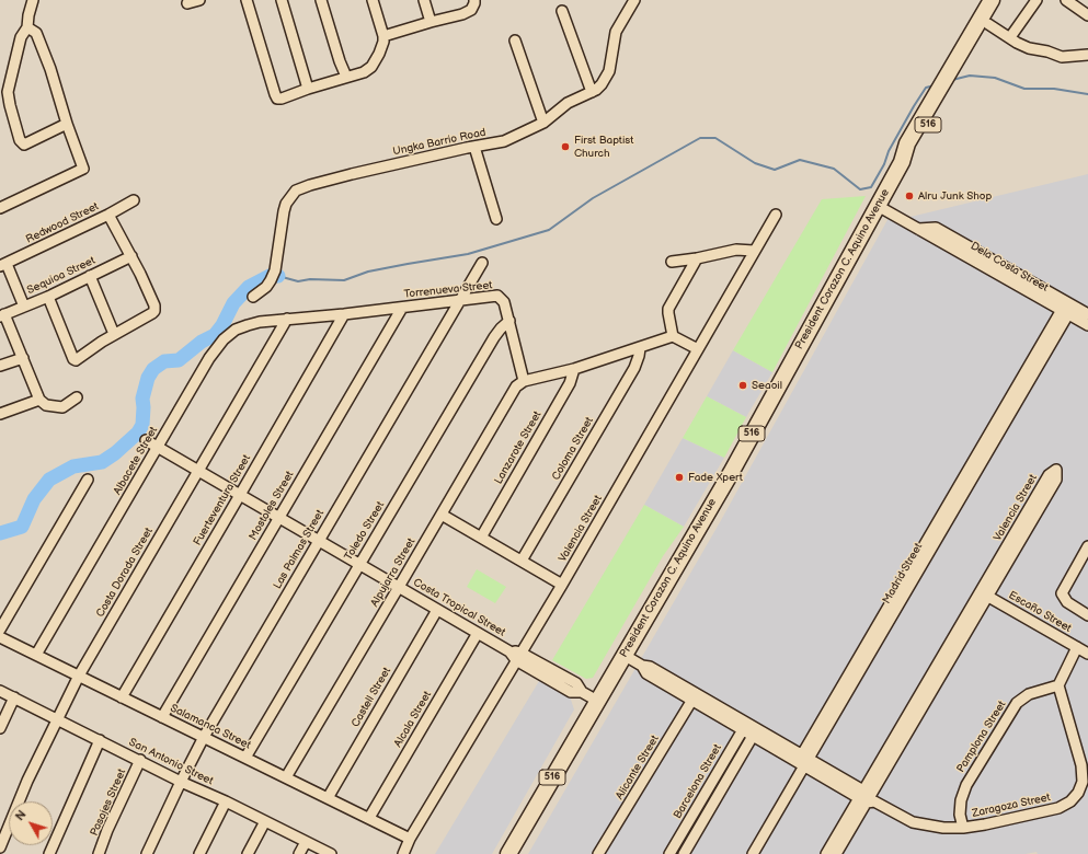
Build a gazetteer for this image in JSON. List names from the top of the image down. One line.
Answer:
{"streets":{"main road":["516","President Corazon C. Aquino Avenue"],"street":["Ungka Barrio Road","Redwood Street","Dela Costa Street","Sequioa Street","Torrenueva Street","Lanzarote Street","Coloma Street","Albacete Street","Fuerteventura Street","Mostoles Street","Valencia Street","Toledo Street","Las Palmas Street","Costa Dorada Street","Alpujarra Street","Madrid Street","Costa Tropical Street","Escaño Street","Castell Street","Alcala Street","Salamanca Street","Pamplona Street","San Antonio Street","Alicante Street","Barcelona Street","Pasajes Street","Zaragoza Street"]},"crossings":[["Dela Costa Street","President Corazon C. Aquino Avenue"],["Dela Costa Street","Madrid Street"],["President Corazon C. Aquino Avenue","Costa Tropical Street"],["President Corazon C. Aquino Avenue","Zaragoza Street"],["Torrenueva Street","Albacete Street"],["Torrenueva Street","Fuerteventura Street"],["Torrenueva Street","Mostoles Street"],["Torrenueva Street","Toledo Street"],["Torrenueva Street","Las Palmas Street"],["Torrenueva Street","Costa Dorada Street"],["Torrenueva Street","Alpujarra Street"],["Albacete Street","Costa Dorada Street"],["Albacete Street","Costa Tropical Street"],["Albacete Street","Salamanca Street"],["Fuerteventura Street","Costa Tropical Street"],["Fuerteventura Street","Salamanca Street"],["Mostoles Street","Costa Tropical Street"],["Mostoles Street","Salamanca Street"],["Valencia Street","Costa Tropical Street"],["Valencia Street","Escaño Street"],["Valencia Street","Salamanca Street"],["Valencia Street","Zaragoza Street"],["Toledo Street","Costa Tropical Street"],["Toledo Street","Salamanca Street"],["Las Palmas Street","Costa Tropical Street"],["Las Palmas Street","Salamanca Street"],["Las Palmas Street","San Antonio Street"],["Costa Dorada Street","Costa Tropical Street"],["Costa Dorada Street","Salamanca Street"],["Costa Dorada Street","San Antonio Street"],["Alpujarra Street","Costa Tropical Street"],["Alpujarra Street","Salamanca Street"],["Madrid Street","Zaragoza Street"],["Costa Tropical Street","Castell Street"],["Costa Tropical Street","Alcala Street"],["Castell Street","Salamanca Street"],["Alcala Street","Salamanca Street"],["Pamplona Street","Zaragoza Street"],["San Antonio Street","Pasajes Street"],["Alicante Street","Zaragoza Street"],["Barcelona Street","Zaragoza Street"]],"places":["First Baptist Church","Alru Junk Shop","Seaoil","Fade Xpert"],"north":"top left"}
